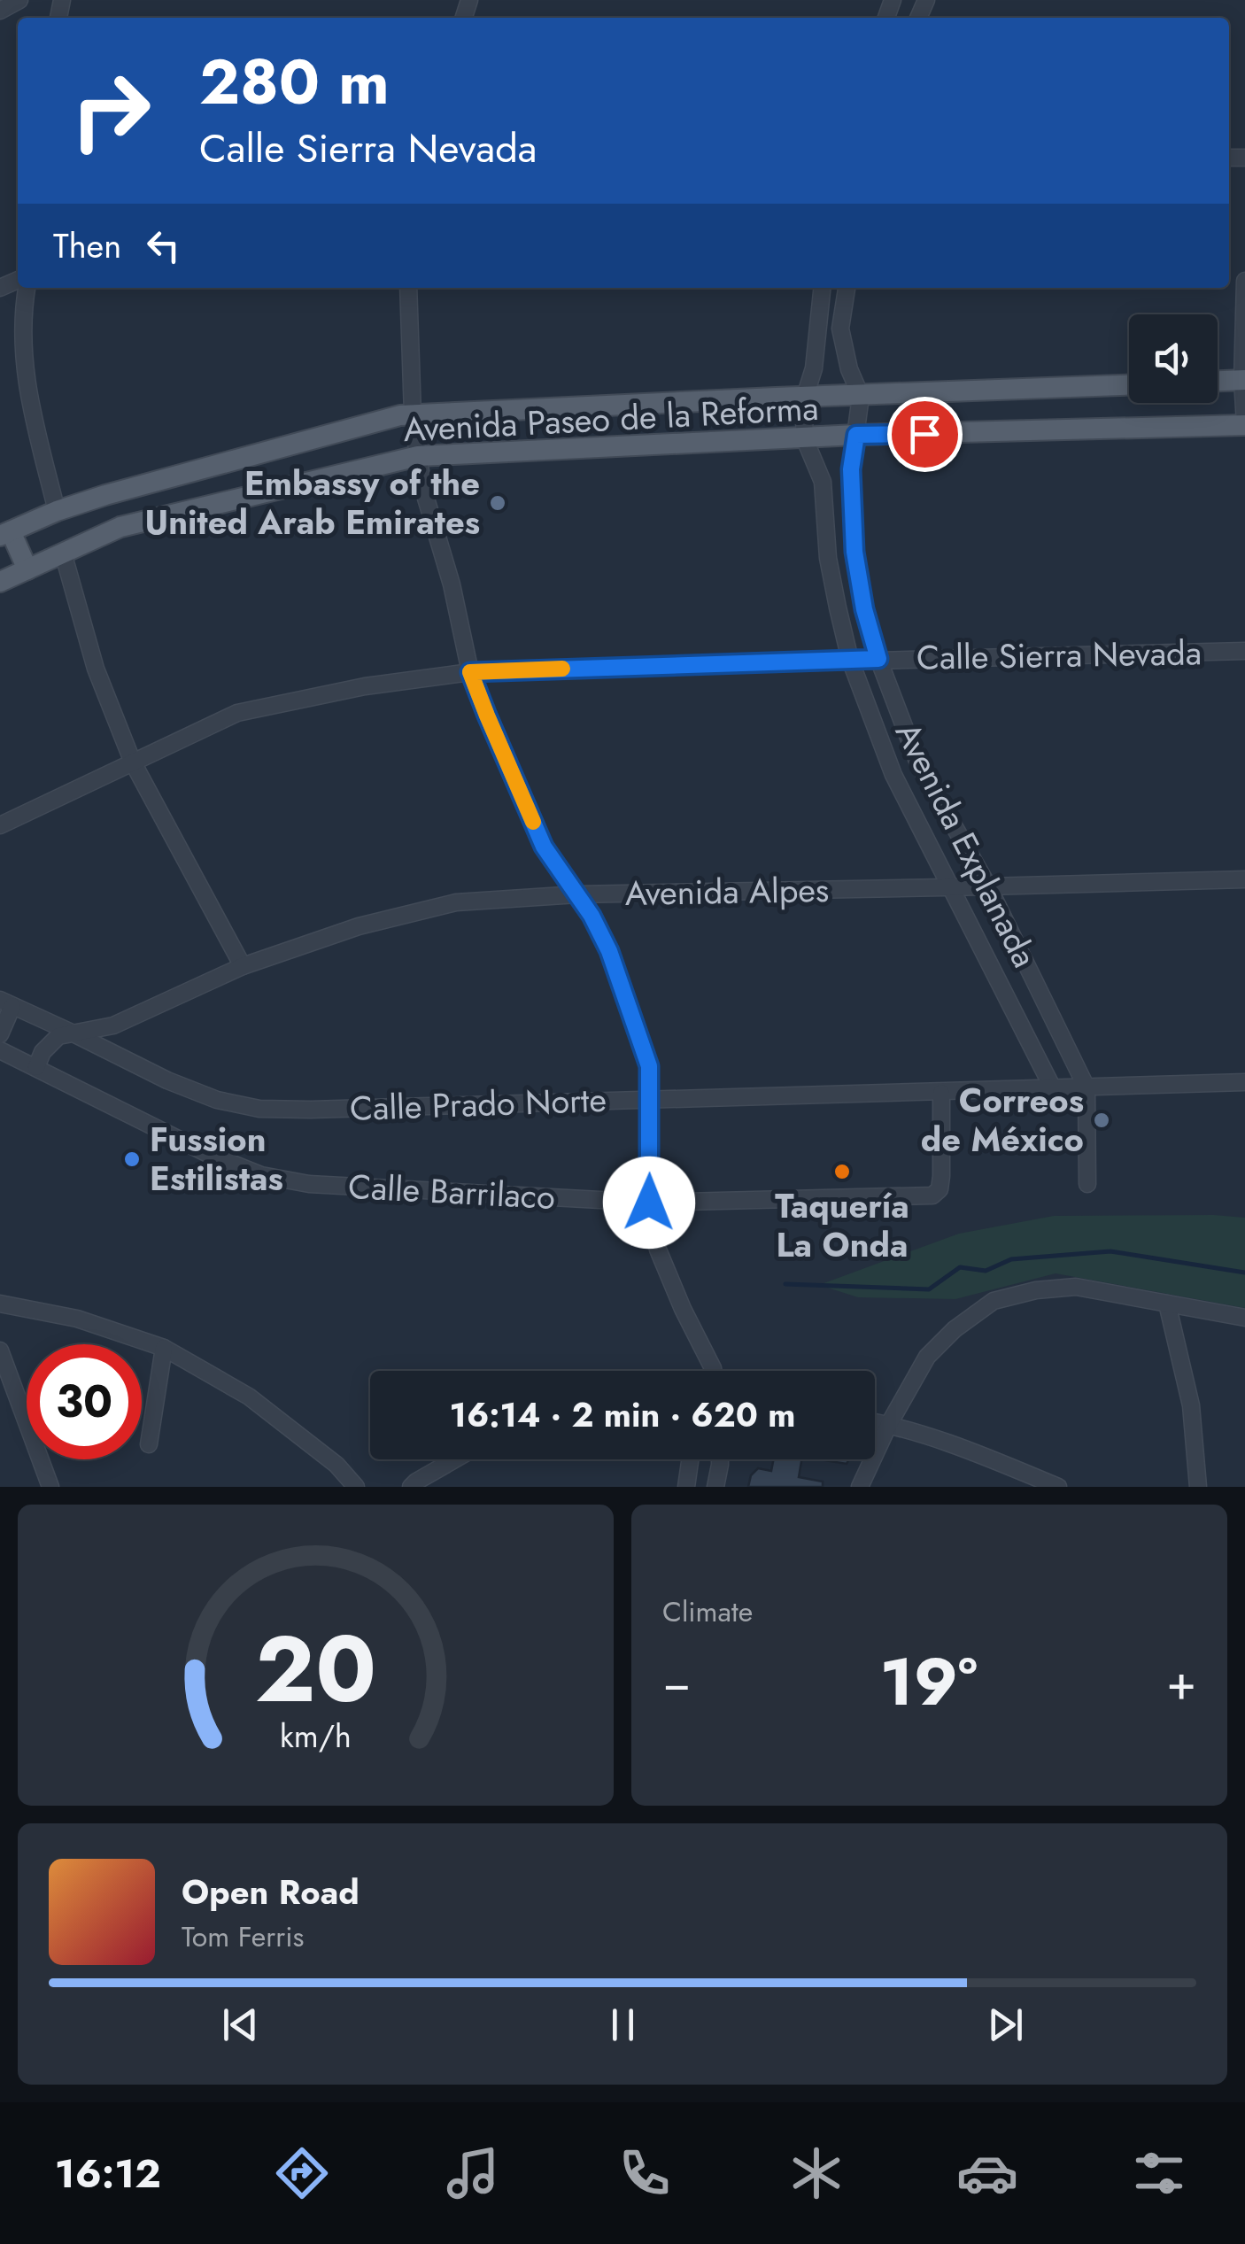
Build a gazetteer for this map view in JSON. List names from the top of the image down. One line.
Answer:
{"streets":{"main road":["Avenida Paseo de la Reforma"],"street":["Calle Sierra Nevada","Avenida Explanada","Avenida Alpes","Calle Prado Norte","Calle Barrilaco"]},"crossings":[["Avenida Paseo de la Reforma","Avenida Explanada"],["Calle Sierra Nevada","Avenida Explanada"],["Avenida Explanada","Avenida Alpes"],["Avenida Explanada","Calle Prado Norte"],["Avenida Alpes","Calle Prado Norte"],["Calle Prado Norte","Calle Barrilaco"]],"places":["Embassy of the United Arab Emirates","Correos de México","Fussion Estilistas","Taquería La Onda"],"page":{"turn":["280 m","Calle Sierra Nevada"],"then":"Then","limit":"30","trip":"16:14 · 2 min · 620 m","tile":"Climate","heat":["−","19°","+"],"song":["Open Road","Tom Ferris"],"tabs":"16:12","gauge":["20","km/h"]}}
